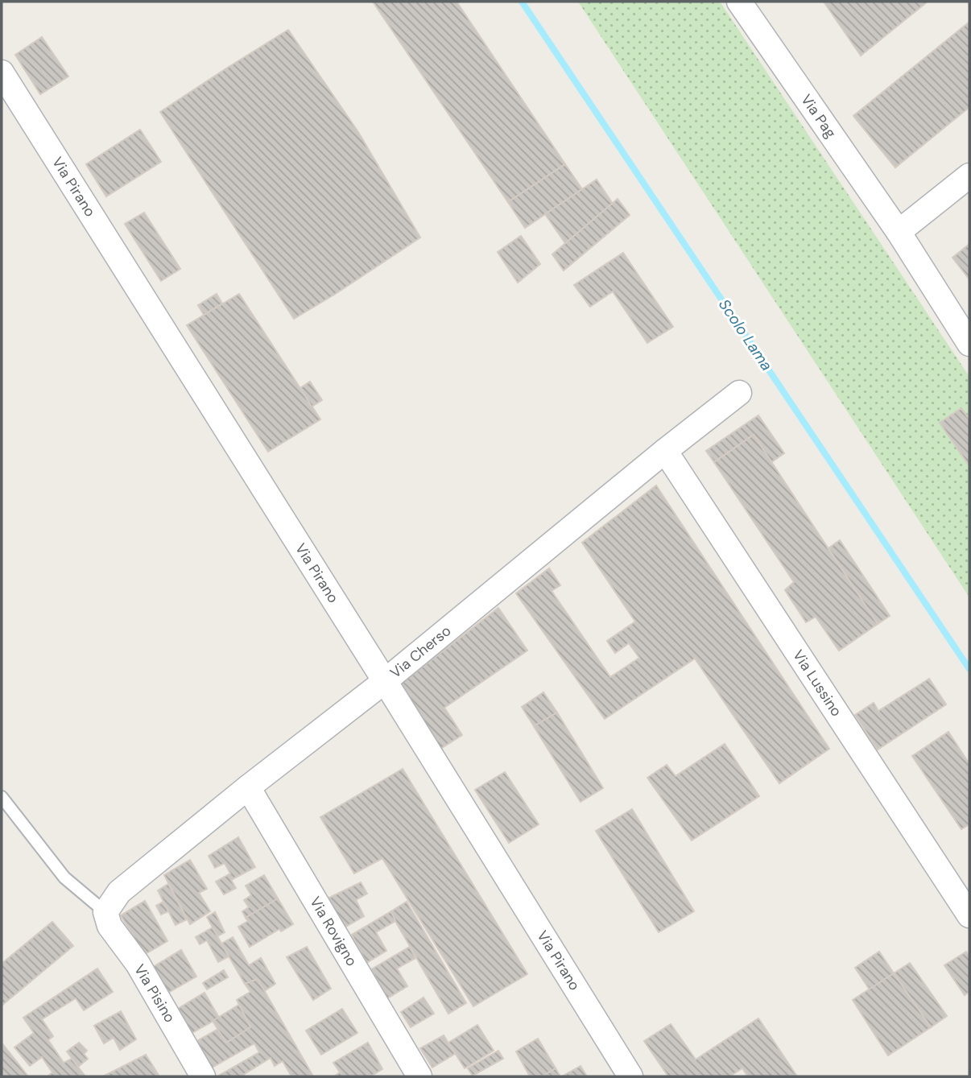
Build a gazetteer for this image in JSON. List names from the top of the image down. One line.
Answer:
{"streets":{"street":["Via Pag","Via Pirano","Via Cherso","Via Lussino","Via Rovigno","Via Pisino"]},"crossings":[["Via Pirano","Via Cherso"],["Via Cherso","Via Lussino"],["Via Cherso","Via Rovigno"],["Via Cherso","Via Pisino"]],"water":["Scolo Lama"]}
